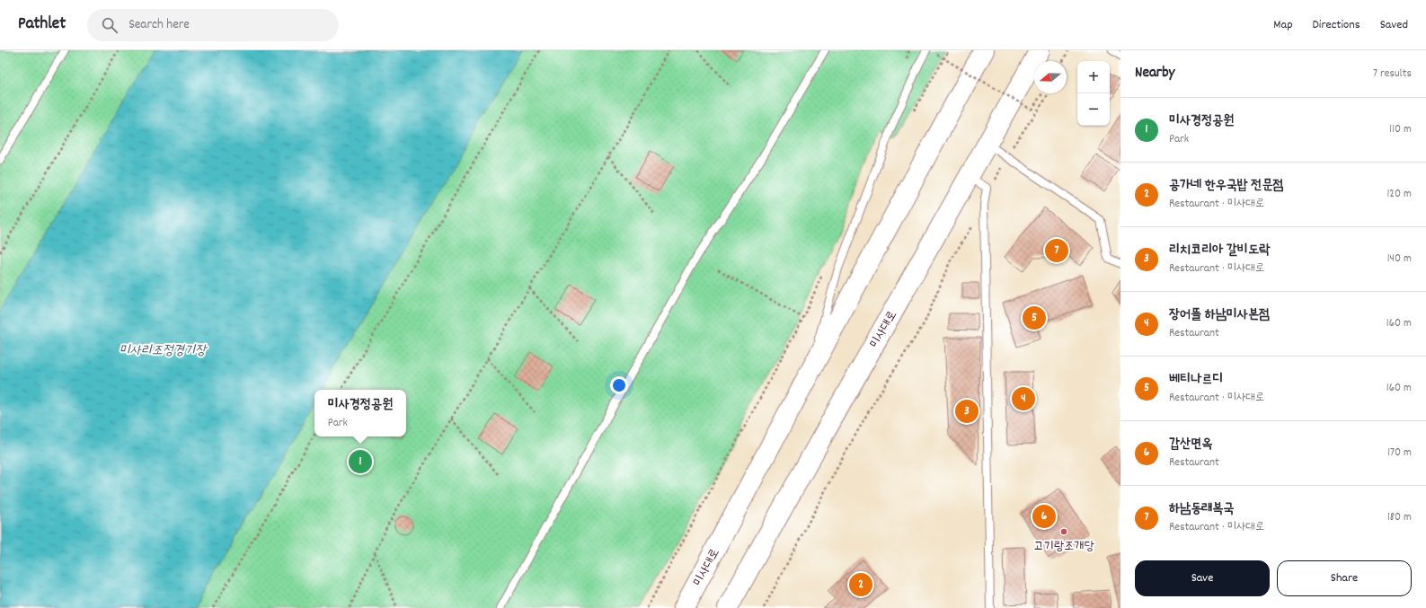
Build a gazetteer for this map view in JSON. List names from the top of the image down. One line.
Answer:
{"streets":{"main road":["미사대로"]},"water":["미사리조정경기장"],"places":["고기랑조개당"],"north":"left","page":{"header":"Pathlet","search":"Search here","nav":["Map","Directions","Saved"],"heading":["Nearby","7 results"],"map_buttons":["+","−"],"list":[{"mark":"1","name":"미사경정공원","note":"Park","value":"110 m"},{"mark":"2","name":"공가네 한우국밥 전문점","note":"Restaurant · 미사대로","value":"120 m"},{"mark":"3","name":"리치코리아 갈비도락","note":"Restaurant · 미사대로","value":"140 m"},{"mark":"4","name":"장어뜰 하남미사본점","note":"Restaurant","value":"160 m"},{"mark":"5","name":"베티나르디","note":"Restaurant · 미사대로","value":"160 m"},{"mark":"6","name":"갑산면옥","note":"Restaurant","value":"170 m"},{"mark":"7","name":"하남동래복국","note":"Restaurant · 미사대로","value":"180 m"}],"pins":["7","5","4","3","1","6","2"],"popup":["미사경정공원","Park"],"buttons":["Save","Share"]}}
